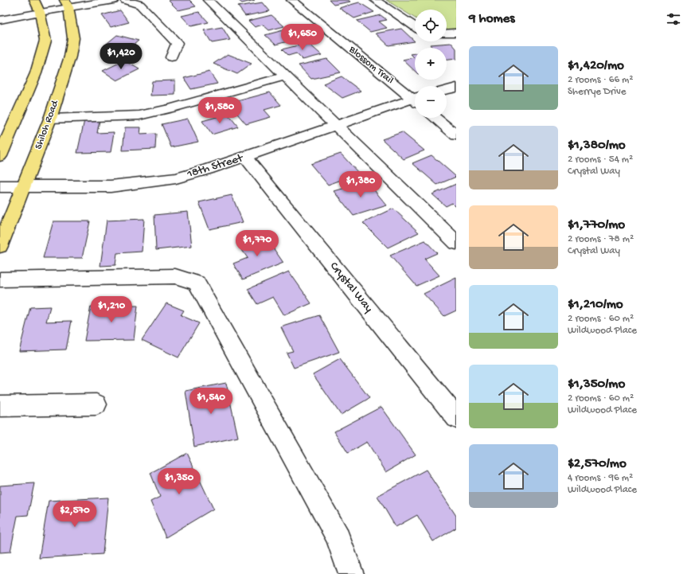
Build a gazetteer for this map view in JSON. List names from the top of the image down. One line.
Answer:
{"streets":{"main road":["Shiloh Road"],"street":["Blossom Trail","18th Street","Crystal Way"]},"crossings":[["Shiloh Road","18th Street"],["18th Street","Crystal Way"]],"page":{"heading":"9 homes","map_buttons":["+","−"],"price":["$1,650","$1,420","$1,580","$1,380","$1,770","$1,210","$1,540","$1,350","$2,570"],"list":[{"name":"$1,420/mo","note":"2 rooms · 66 m² · Sherrye Drive"},{"name":"$1,380/mo","note":"2 rooms · 54 m² · Crystal Way"},{"name":"$1,770/mo","note":"2 rooms · 78 m² · Crystal Way"},{"name":"$1,210/mo","note":"2 rooms · 60 m² · Wildwood Place"},{"name":"$1,350/mo","note":"2 rooms · 60 m² · Wildwood Place"},{"name":"$2,570/mo","note":"4 rooms · 96 m² · Wildwood Place"}]}}
